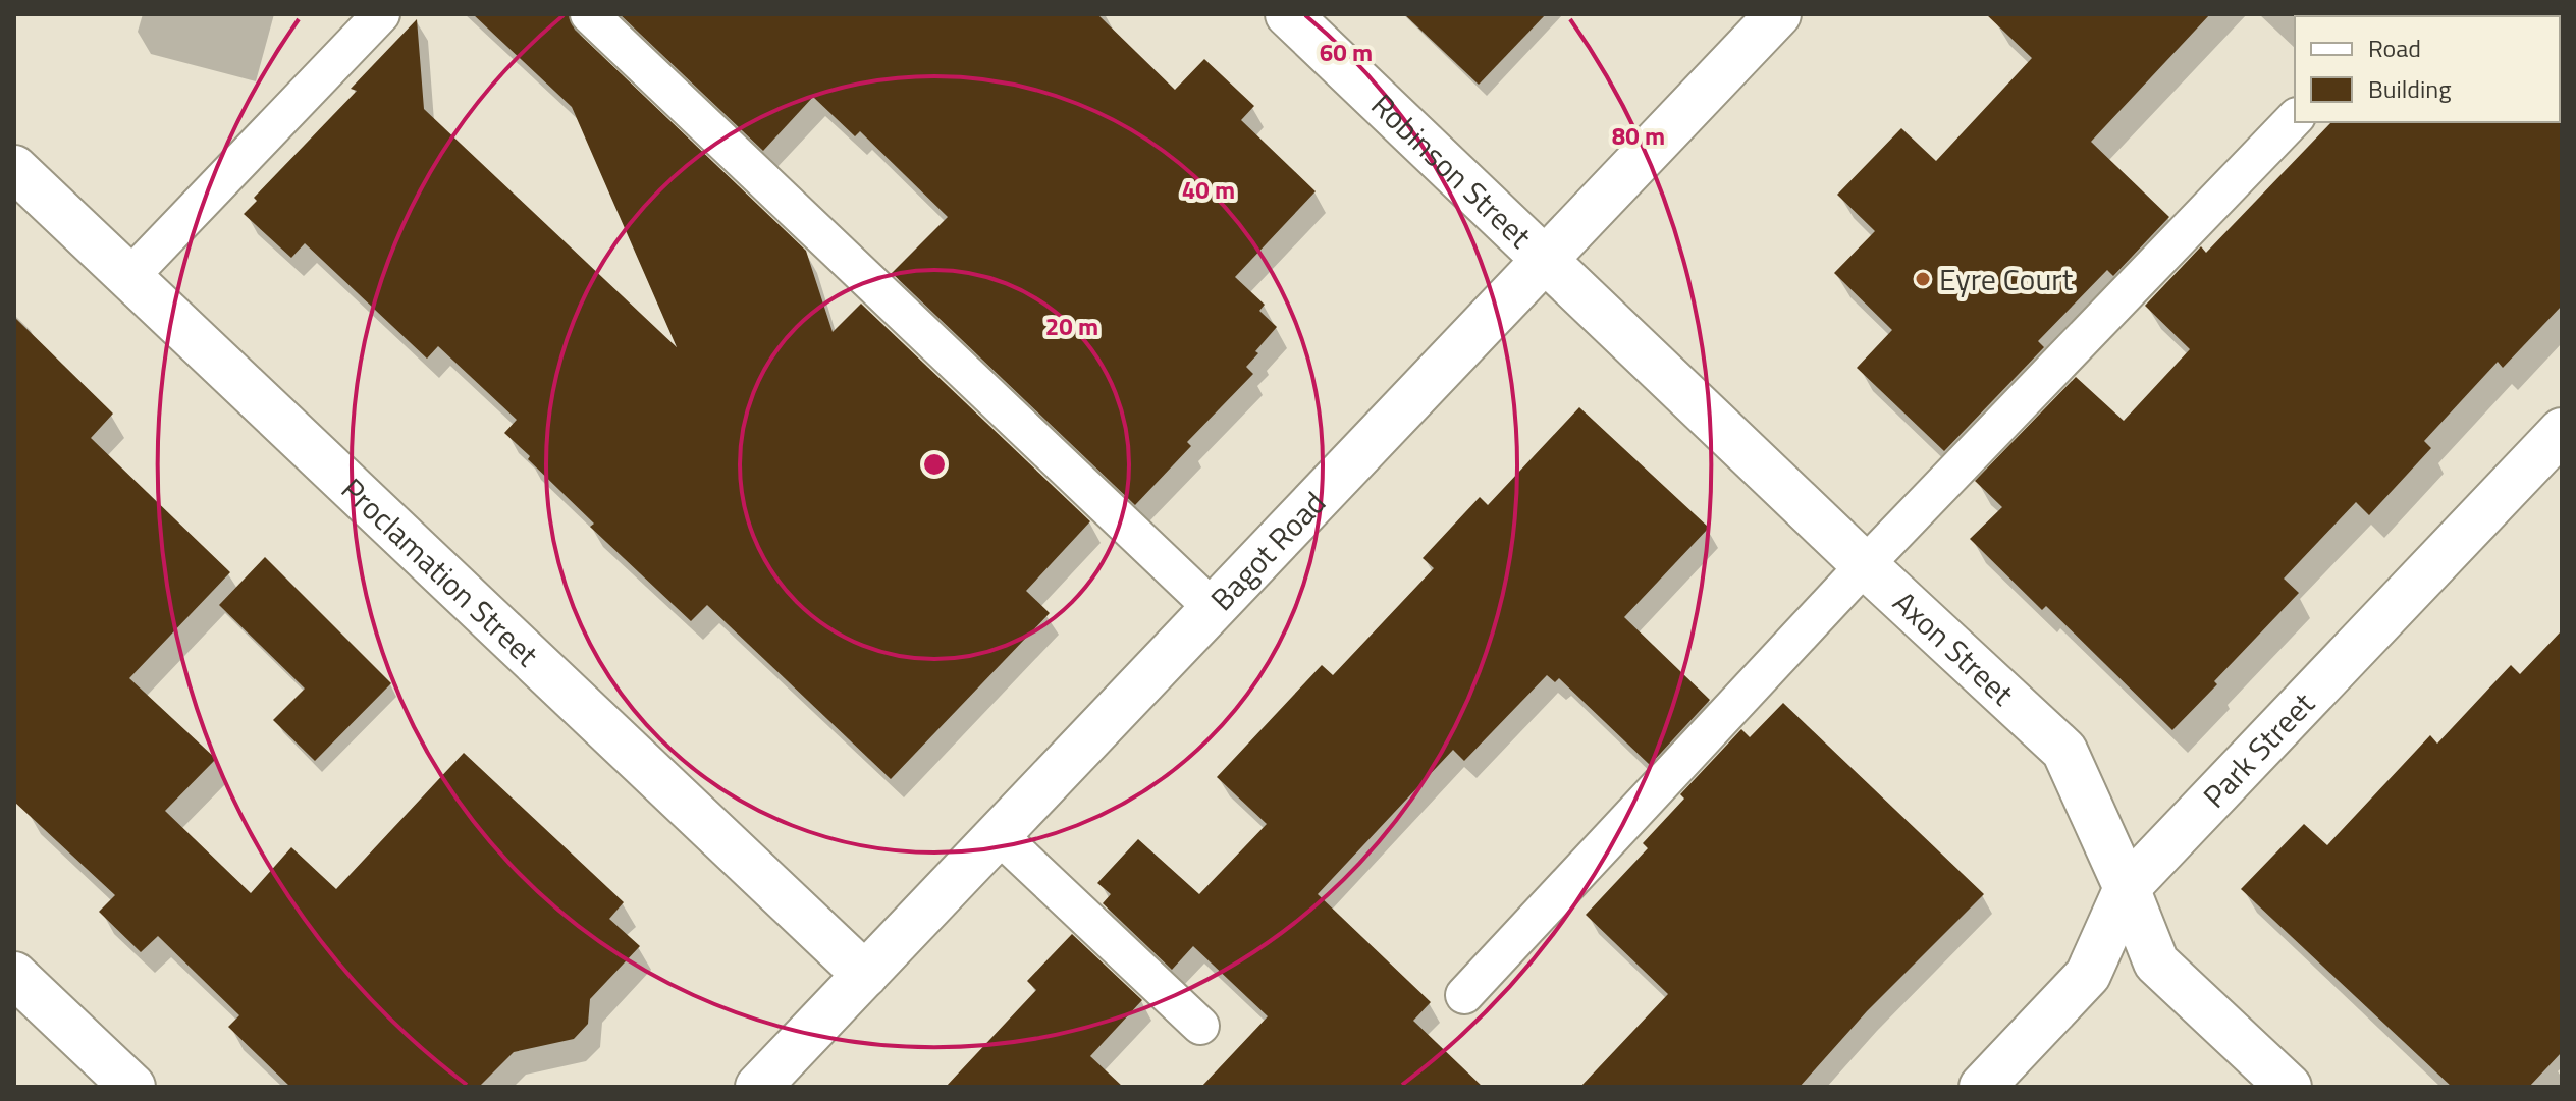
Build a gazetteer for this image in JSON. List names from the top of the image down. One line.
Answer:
{"streets":{"street":["Robinson Street","Bagot Road","Proclamation Street","Axon Street","Park Street"]},"crossings":[["Robinson Street","Bagot Road"],["Robinson Street","Axon Street"],["Bagot Road","Proclamation Street"],["Bagot Road","Axon Street"],["Axon Street","Park Street"]],"places":["Eyre Court"],"legend":["Road","Building"],"rings":["60 m","80 m","40 m","20 m"]}
